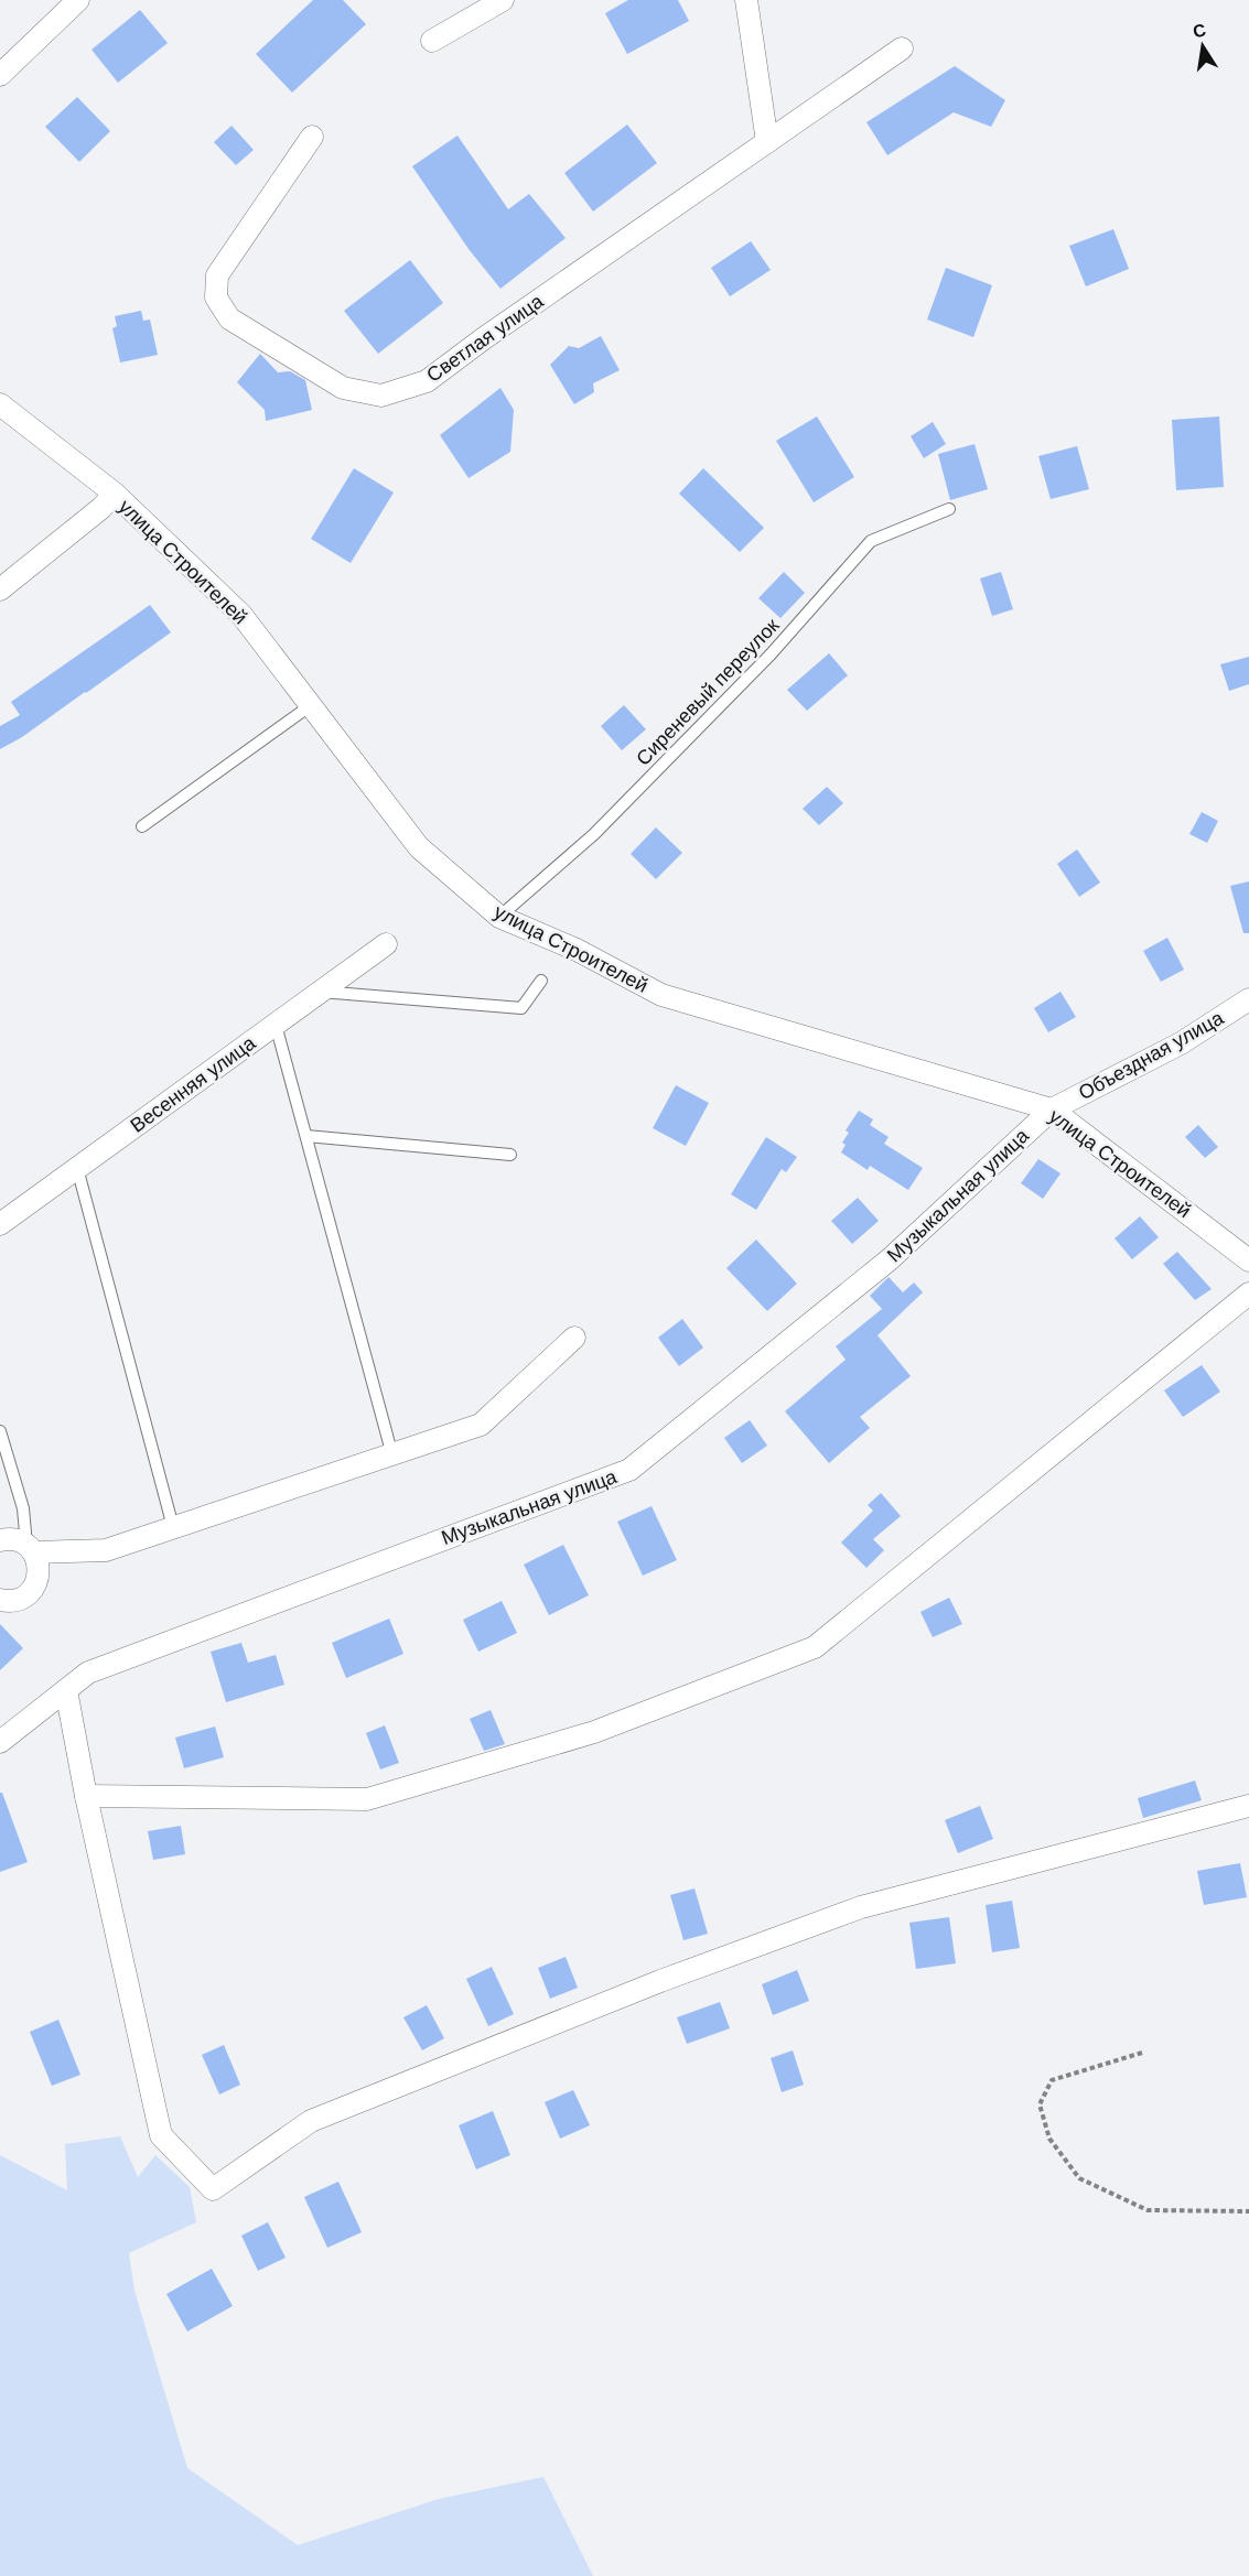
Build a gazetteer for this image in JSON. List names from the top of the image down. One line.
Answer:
{"streets":{"street":["Светлая улица","улица Строителей","Объездная улица","Весенняя улица","Музыкальная улица"],"lane":["Сиреневый переулок"]},"crossings":[["улица Строителей","Сиреневый переулок"],["улица Строителей","Объездная улица"],["улица Строителей","Музыкальная улица"],["Объездная улица","Музыкальная улица"]],"north":"top"}
